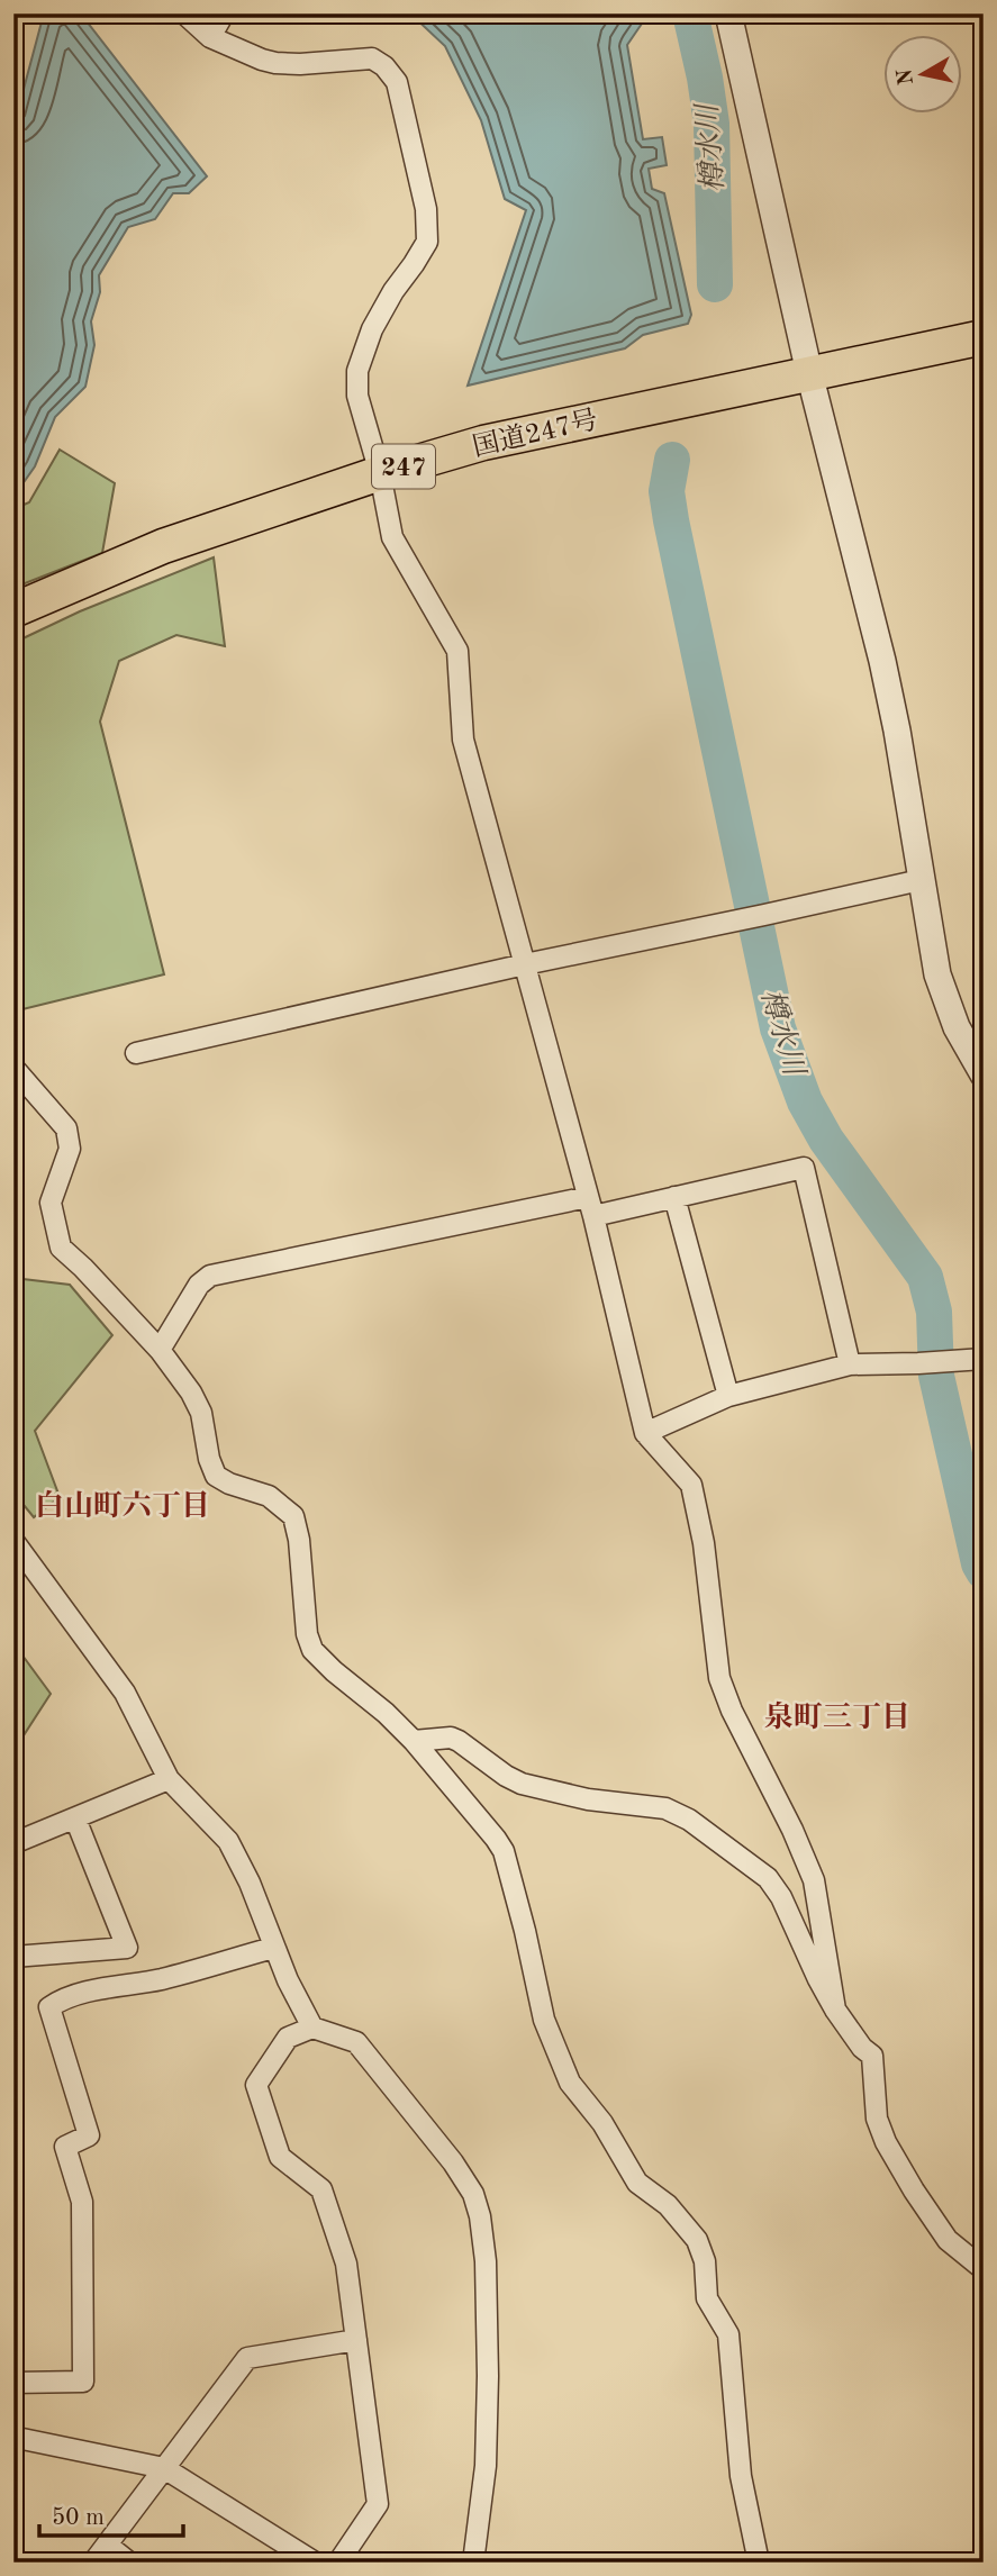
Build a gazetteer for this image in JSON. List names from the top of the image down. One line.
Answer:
{"streets":{"highway":["国道247号","247"]},"districts":["白山町六丁目","泉町三丁目"],"water":["樽水川"],"scale_bar":"50 m","north":"left"}
